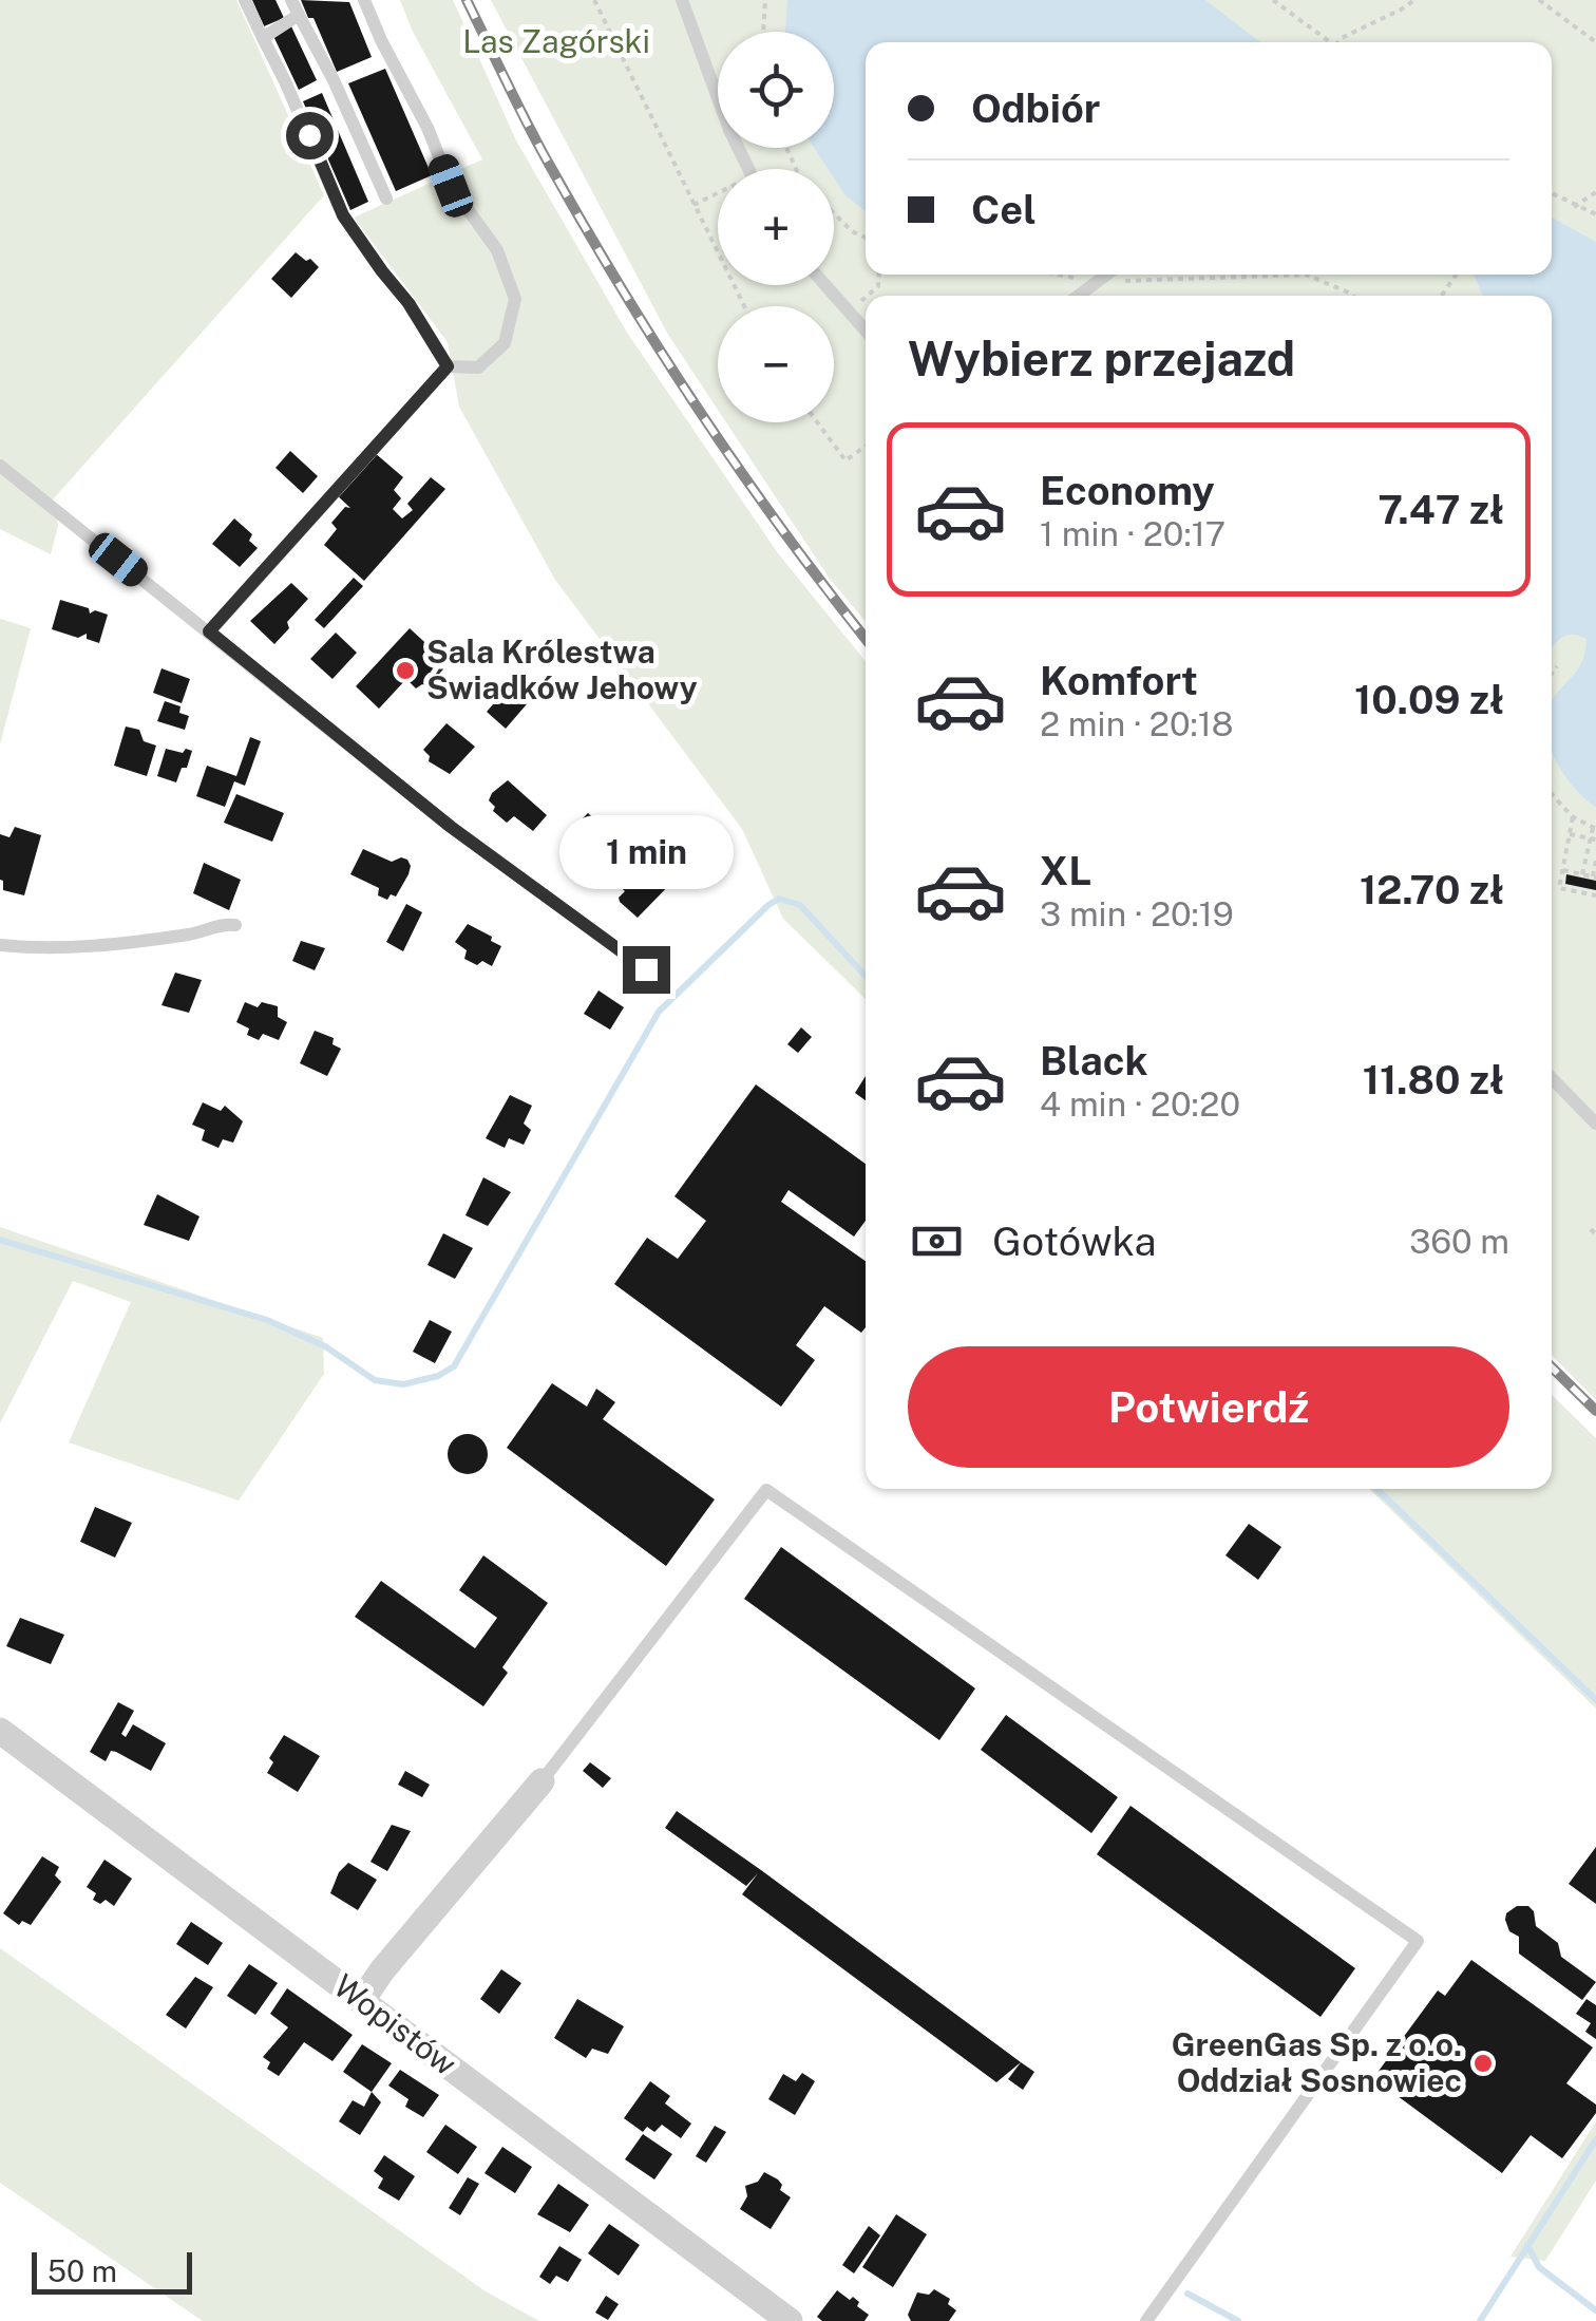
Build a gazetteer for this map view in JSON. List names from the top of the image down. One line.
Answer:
{"streets":{"street":["Wopistów"]},"parks":["Las Zagórski"],"places":["Sala Królestwa Świadków Jehowy","GreenGas Sp. z o.o. Oddział Sosnowiec"],"scale_bar":"50 m","page":{"map_buttons":["+","−"],"banner":["Odbiór","Cel"],"heading":"Wybierz przejazd","list":[{"name":"Economy","note":"1 min · 20:17","value":"7.47 zł"},{"name":"Komfort","note":"2 min · 20:18","value":"10.09 zł"},{"name":"XL","note":"3 min · 20:19","value":"12.70 zł"},{"name":"Black","note":"4 min · 20:20","value":"11.80 zł"}],"bubble":"1 min","pay":["Gotówka","360 m"],"buttons":"Potwierdź","scale":"50 m"}}
